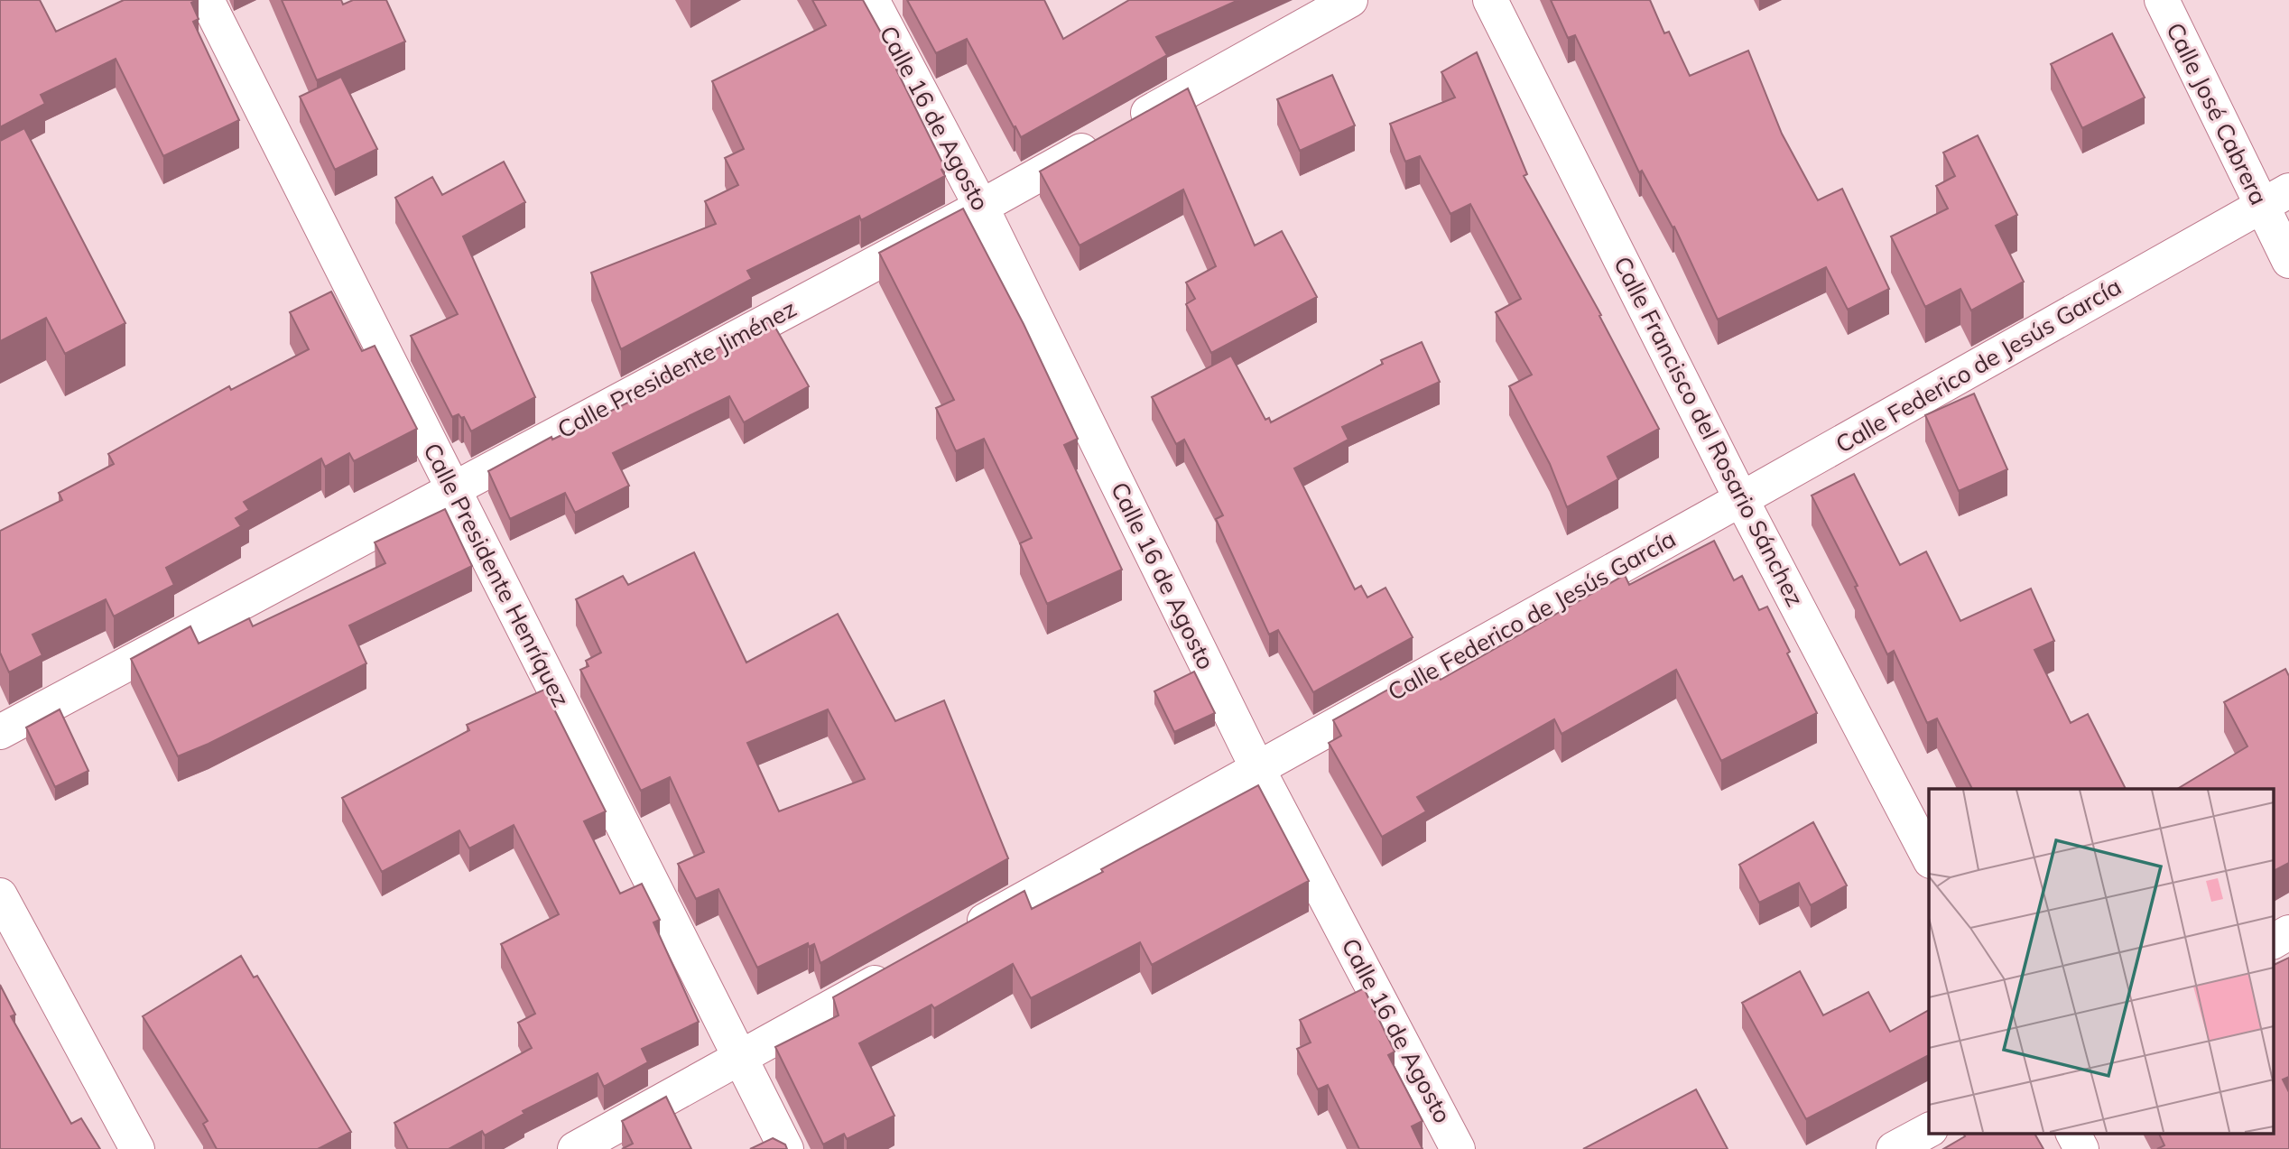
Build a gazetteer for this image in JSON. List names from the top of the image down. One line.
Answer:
{"streets":{"street":["Calle José Cabrera","Calle 16 de Agosto","Calle Federico de Jesús García","Calle Presidente Jiménez","Calle Francisco del Rosario Sánchez","Calle Presidente Henríquez"]},"crossings":[["Calle José Cabrera","Calle Federico de Jesús García"],["Calle 16 de Agosto","Calle Federico de Jesús García"],["Calle 16 de Agosto","Calle Presidente Jiménez"],["Calle Federico de Jesús García","Calle Francisco del Rosario Sánchez"],["Calle Presidente Jiménez","Calle Presidente Henríquez"]]}
